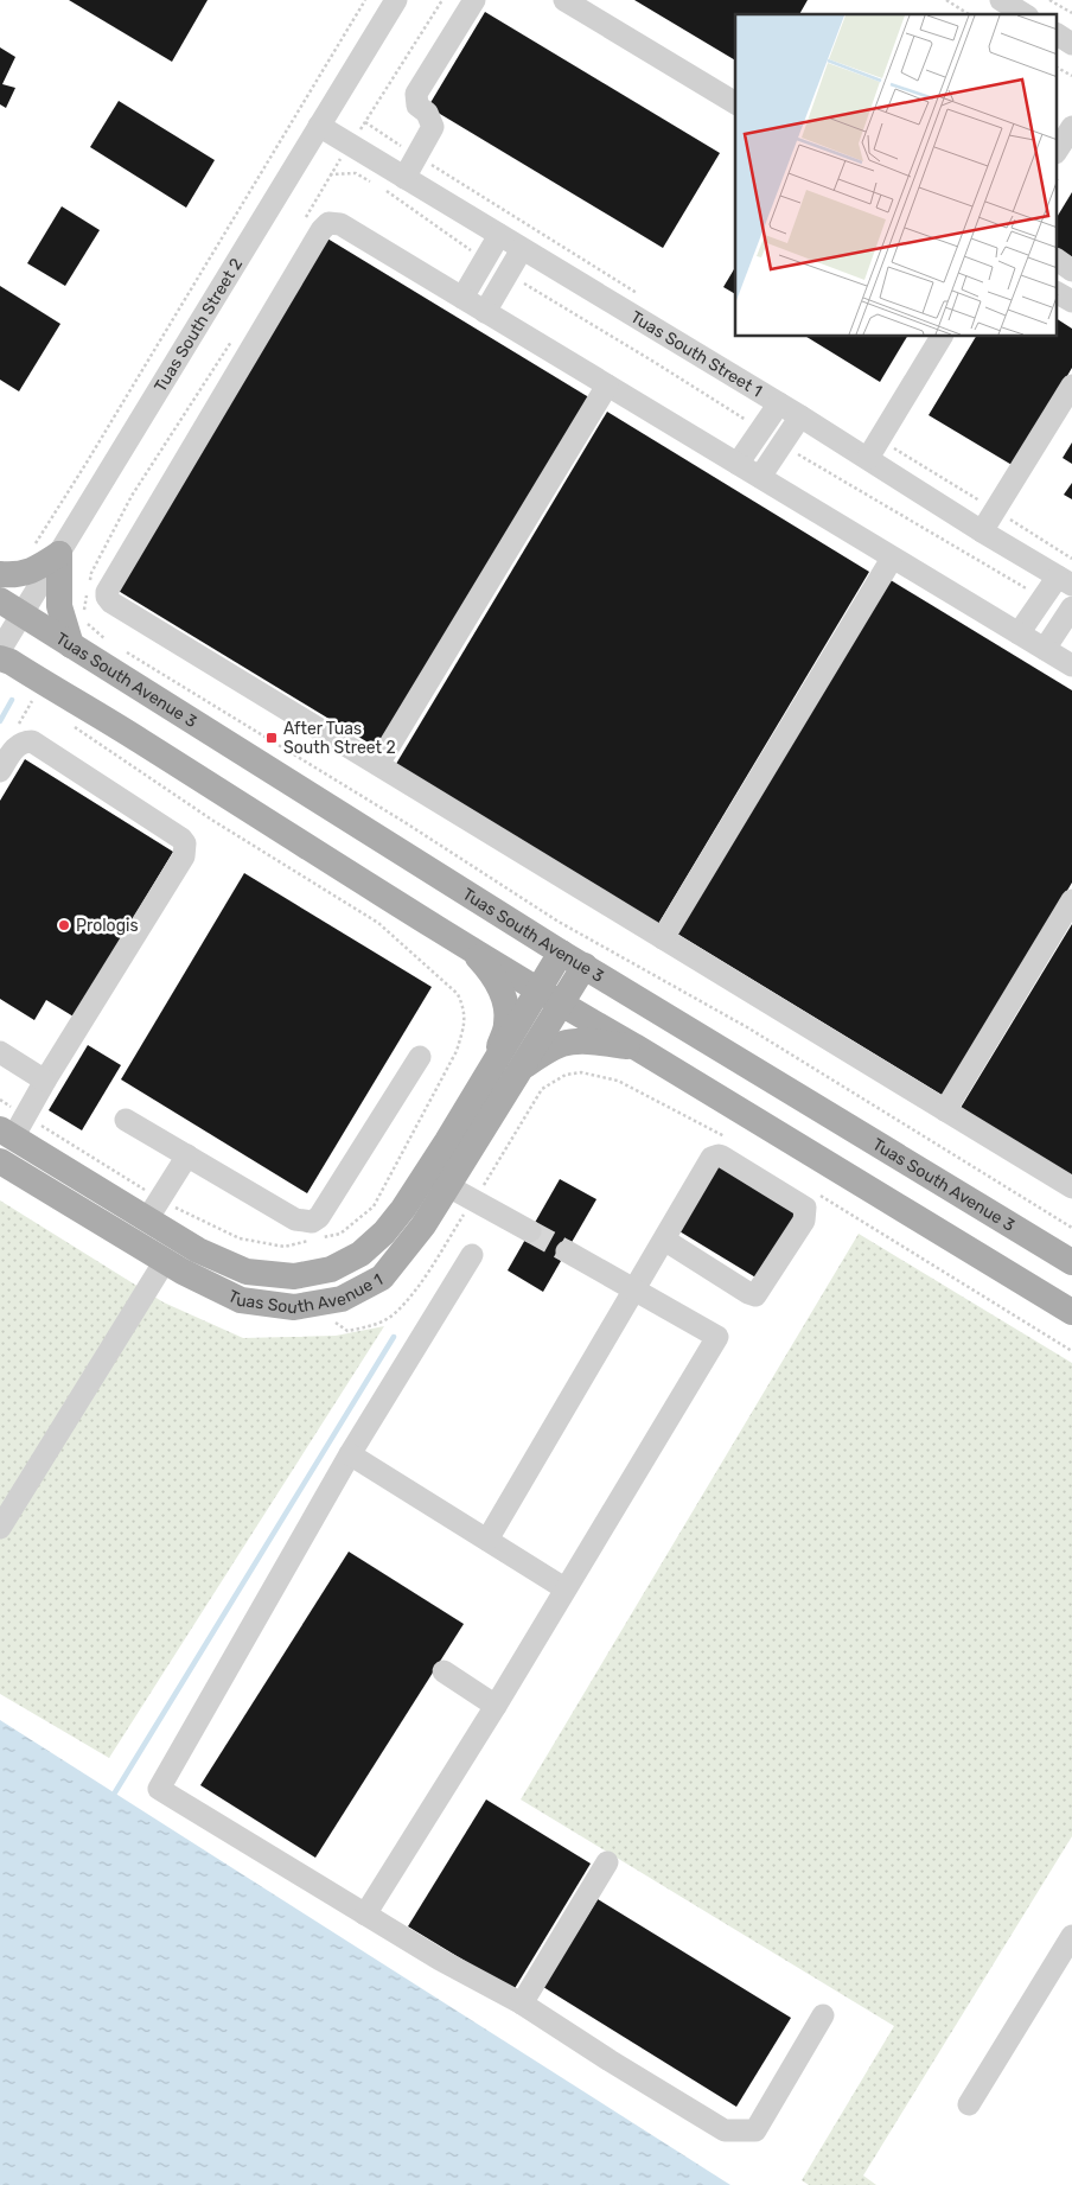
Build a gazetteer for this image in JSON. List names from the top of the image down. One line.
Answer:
{"streets":{"main road":["Tuas South Avenue 3","Tuas South Avenue 1"],"street":["Tuas South Street 2","Tuas South Street 1"]},"crossings":[["Tuas South Street 2","Tuas South Street 1"],["Tuas South Street 2","Tuas South Avenue 3"],["Tuas South Avenue 3","Tuas South Avenue 1"]],"places":{"transit":["After Tuas South Street 2"],"other":["Prologis"]}}
